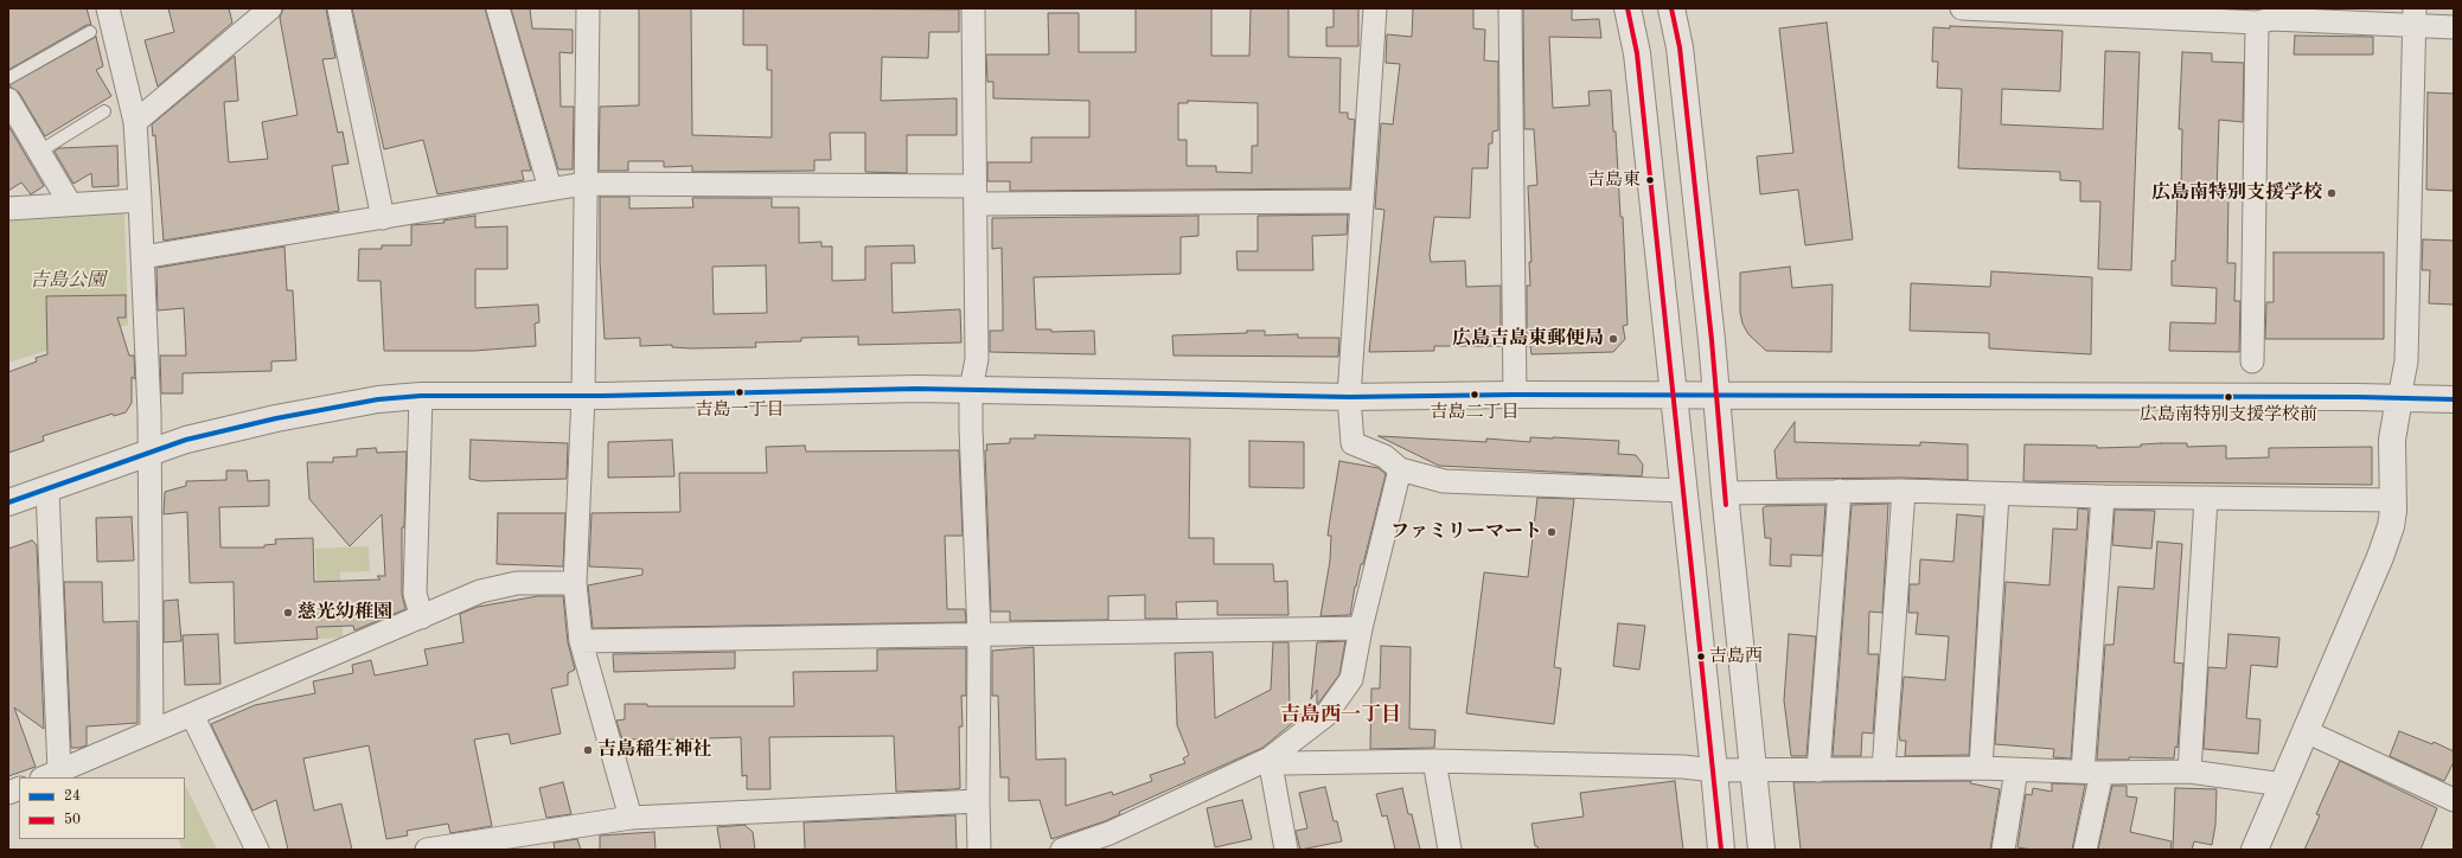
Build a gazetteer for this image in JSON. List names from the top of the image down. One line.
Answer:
{"districts":["吉島西一丁目"],"parks":["吉島公園"],"places":["吉島東","広島南特別支援学校","広島吉島東郵便局","吉島一丁目","吉島二丁目","広島南特別支援学校前","ファミリーマート","慈光幼稚園","吉島西","吉島稲生神社"],"lines":["transit line 50","transit line 24"],"legend":["24","50"]}
